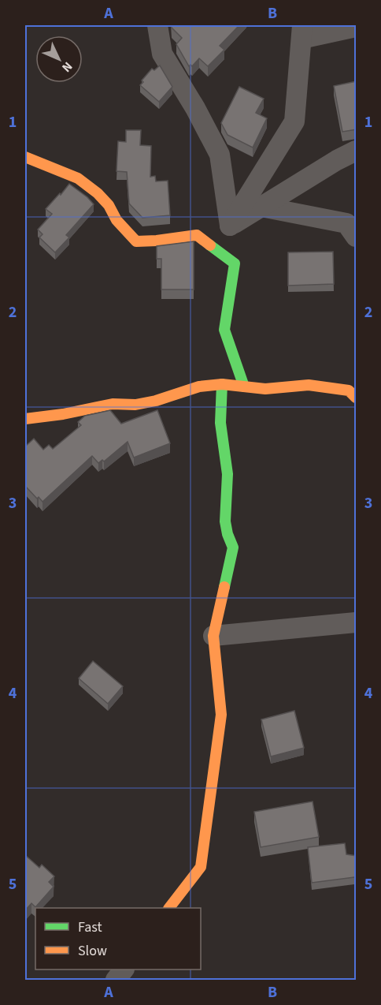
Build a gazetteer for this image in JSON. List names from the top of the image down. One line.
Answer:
{"legend":["Fast","Slow"],"north":"bottom right","grid":{"columns":["A","B"],"rows":["1","2","3","4","5"]}}
